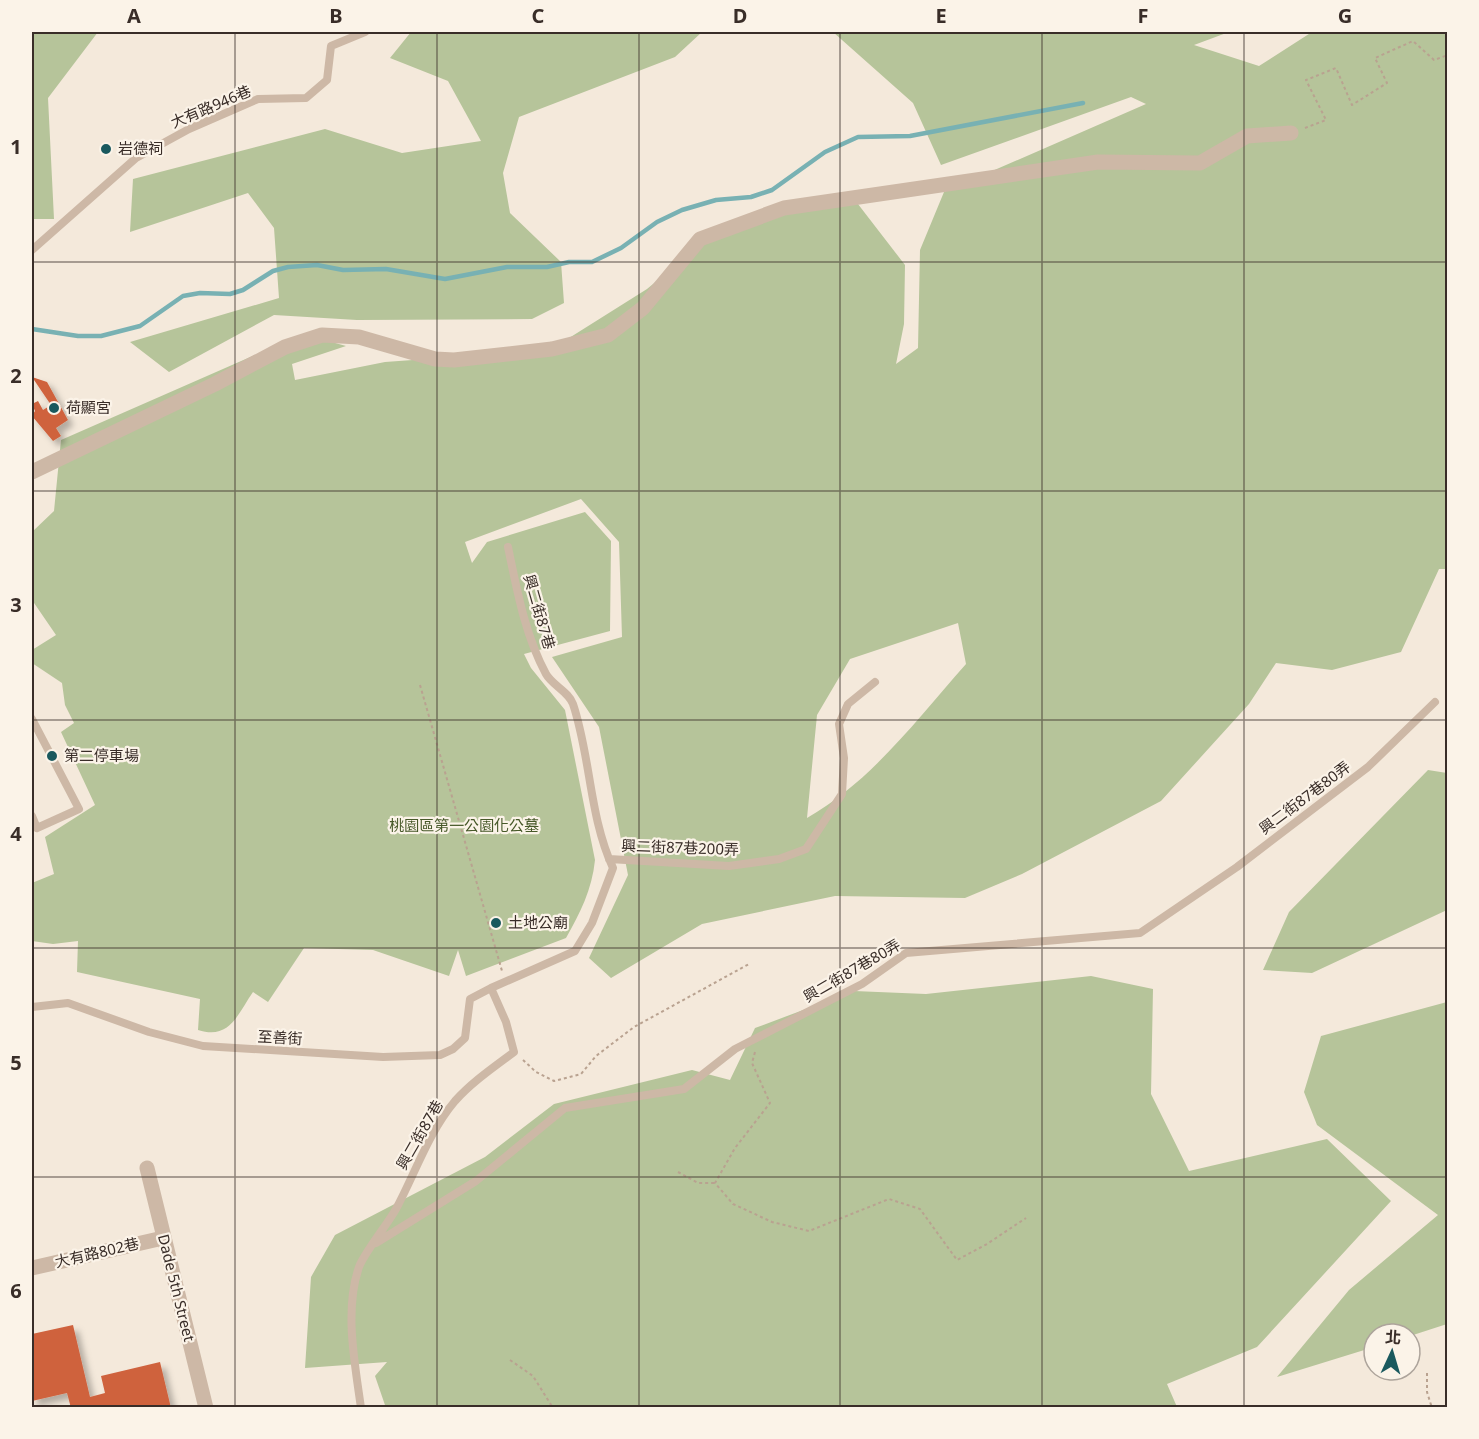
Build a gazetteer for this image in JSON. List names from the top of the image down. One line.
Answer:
{"streets":{"street":["大有路802巷","Dade 5th Street"],"lane":["大有路946巷","興二街87巷","興二街87巷80弄","興二街87巷200弄","至善街"]},"crossings":[["興二街87巷","興二街87巷80弄"],["興二街87巷","興二街87巷200弄"],["興二街87巷","至善街"],["大有路802巷","Dade 5th Street"]],"parks":["桃園區第一公園化公墓"],"places":["岩德祠","荷顯宮","第二停車場","土地公廟"],"north":"top","grid":{"columns":["A","B","C","D","E","F","G"],"rows":["1","2","3","4","5","6"]}}
